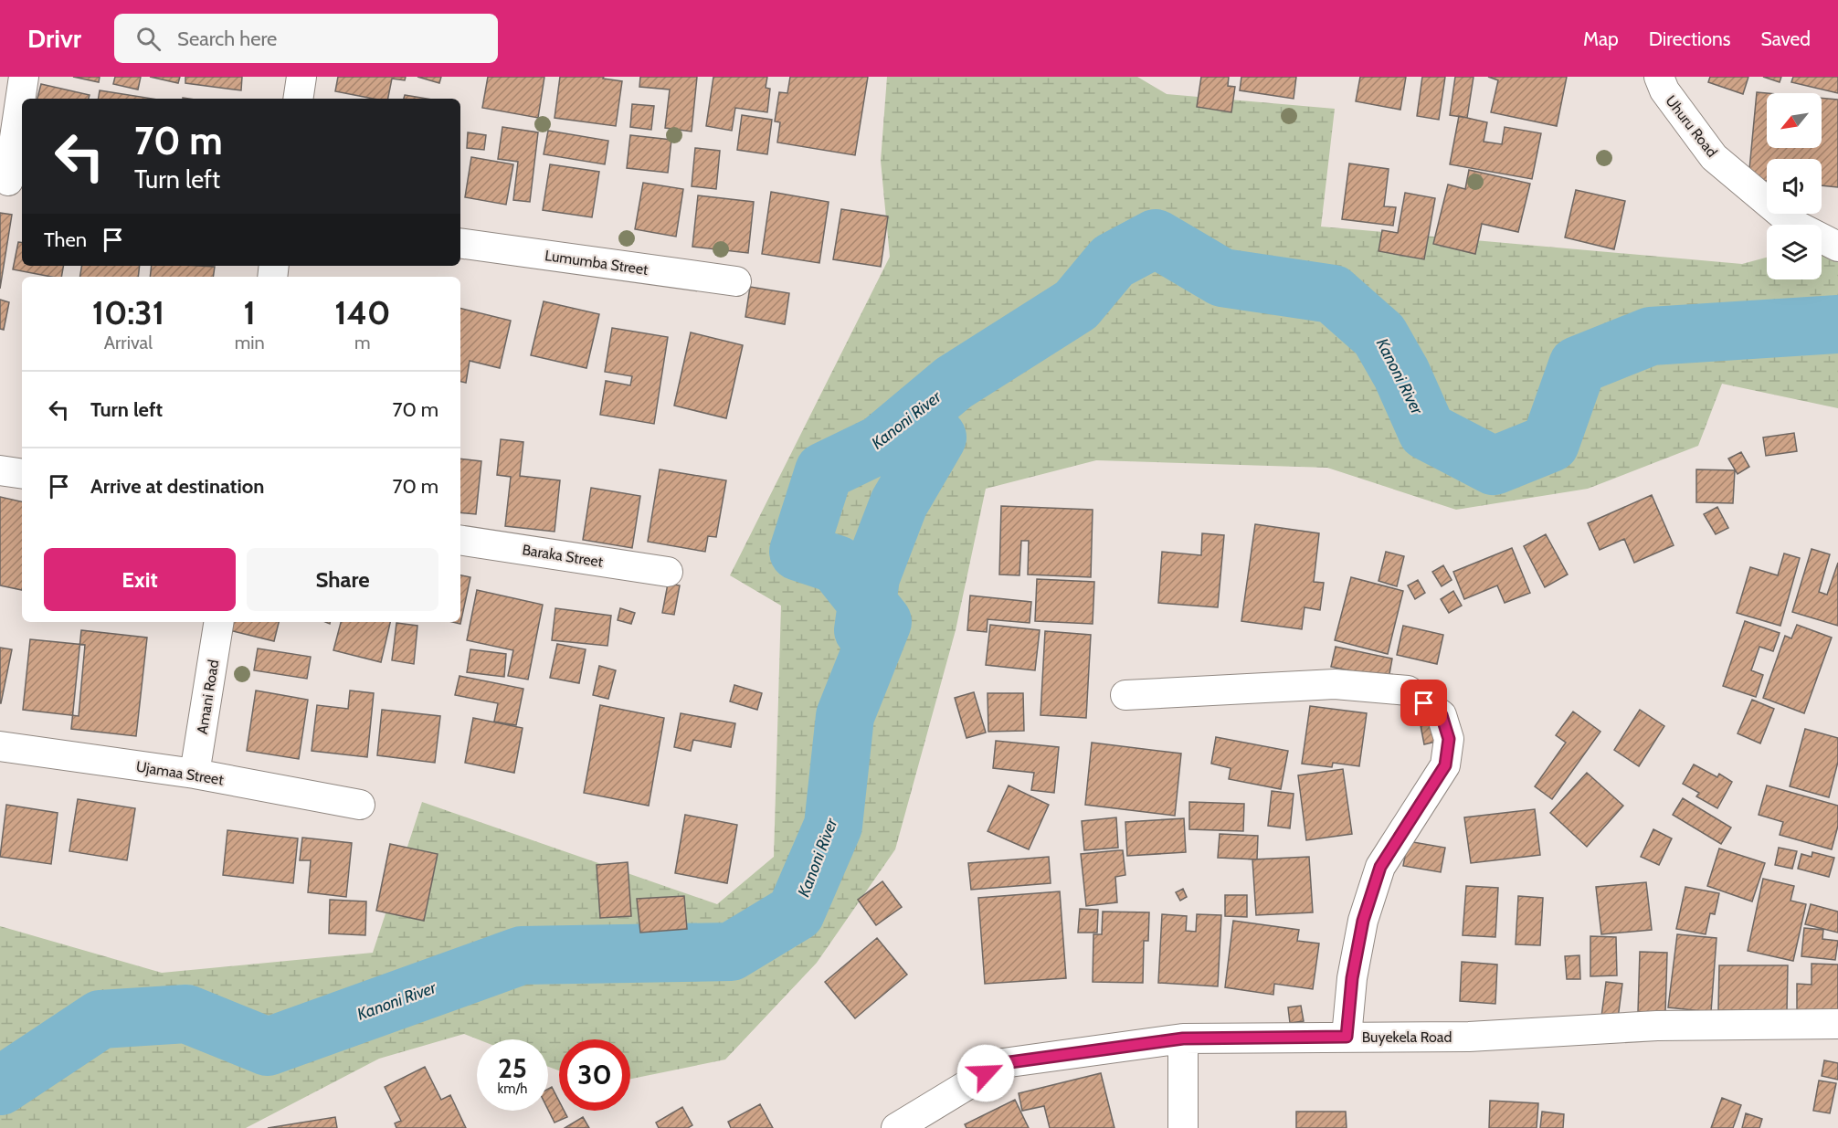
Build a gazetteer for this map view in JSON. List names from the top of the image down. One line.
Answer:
{"streets":{"street":["Uhuru Road","Lumumba Street","Baraka Street","Amani Road","Ujamaa Street","Buyekela Road"]},"crossings":[["Amani Road","Ujamaa Street"]],"water":["Kanoni River"],"north":"bottom left","page":{"header":"Drivr","search":"Search here","nav":["Map","Directions","Saved"],"turn":["70 m","Turn left"],"then":"Then","eta":["10:31","Arrival","1","min","140","m"],"list":[{"name":"Turn left","value":"70 m"},{"name":"Arrive at destination","value":"70 m"}],"buttons":["Exit","Share"],"speed":"25 km/h","limit":"30"}}
